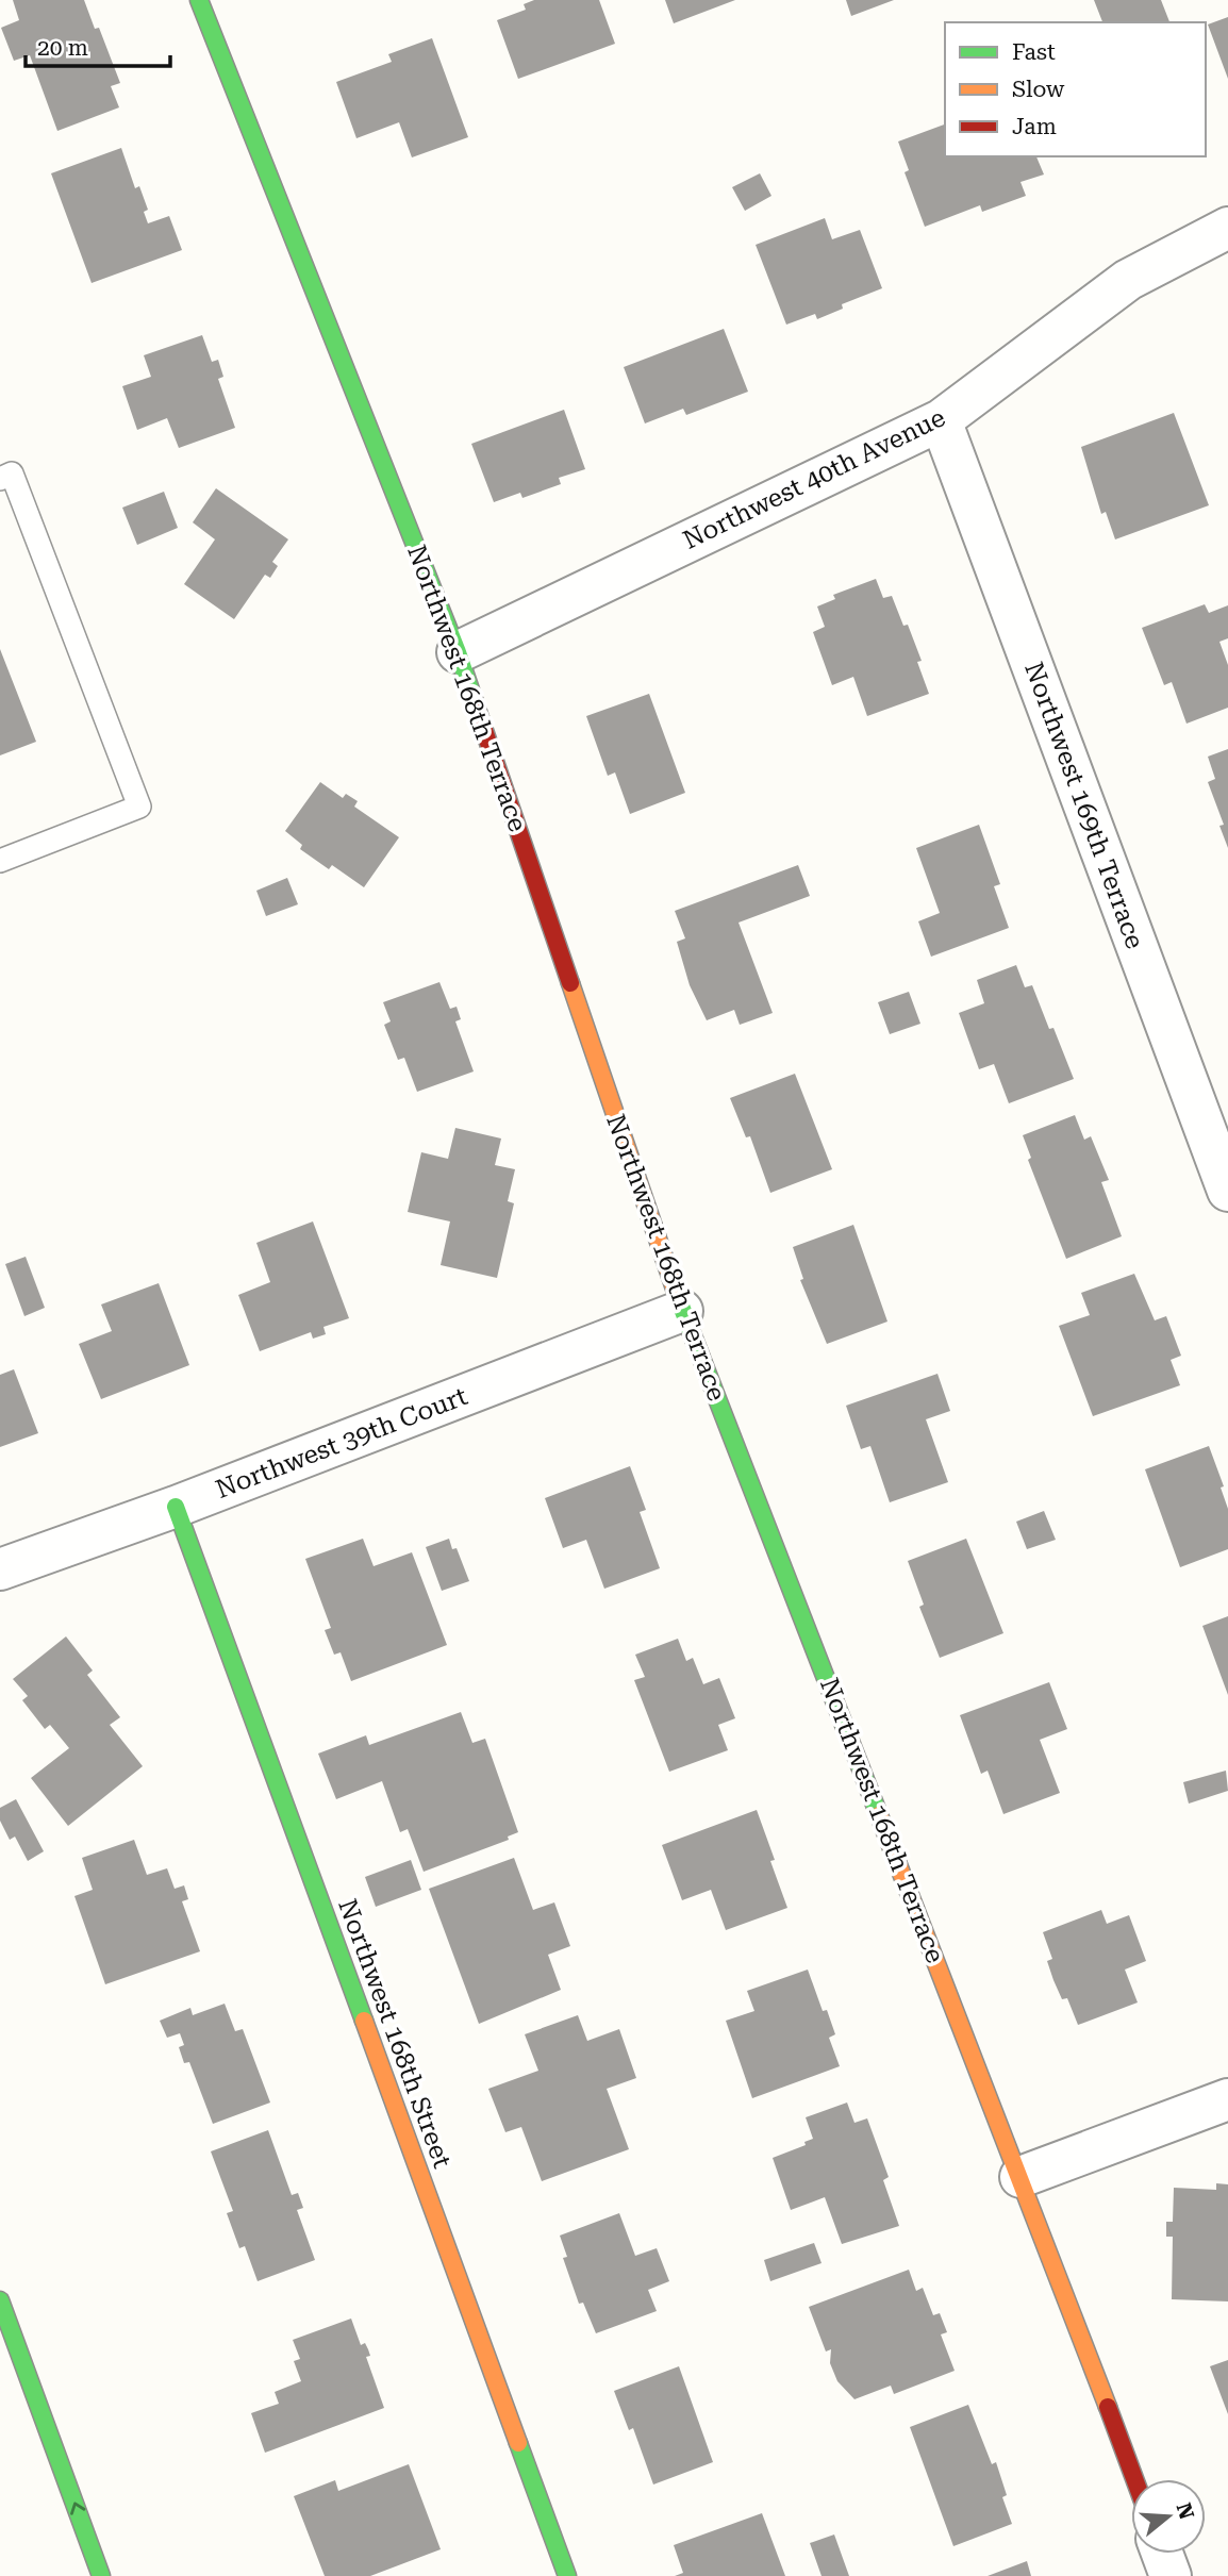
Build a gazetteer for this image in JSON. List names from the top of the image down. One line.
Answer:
{"streets":{"street":["Northwest 40th Avenue","Northwest 168th Terrace","Northwest 169th Terrace","Northwest 39th Court","Northwest 168th Street"]},"crossings":[["Northwest 40th Avenue","Northwest 168th Terrace"],["Northwest 40th Avenue","Northwest 169th Terrace"],["Northwest 168th Terrace","Northwest 39th Court"],["Northwest 39th Court","Northwest 168th Street"]],"legend":["Fast","Slow","Jam"],"scale_bar":"20 m","north":"right"}
